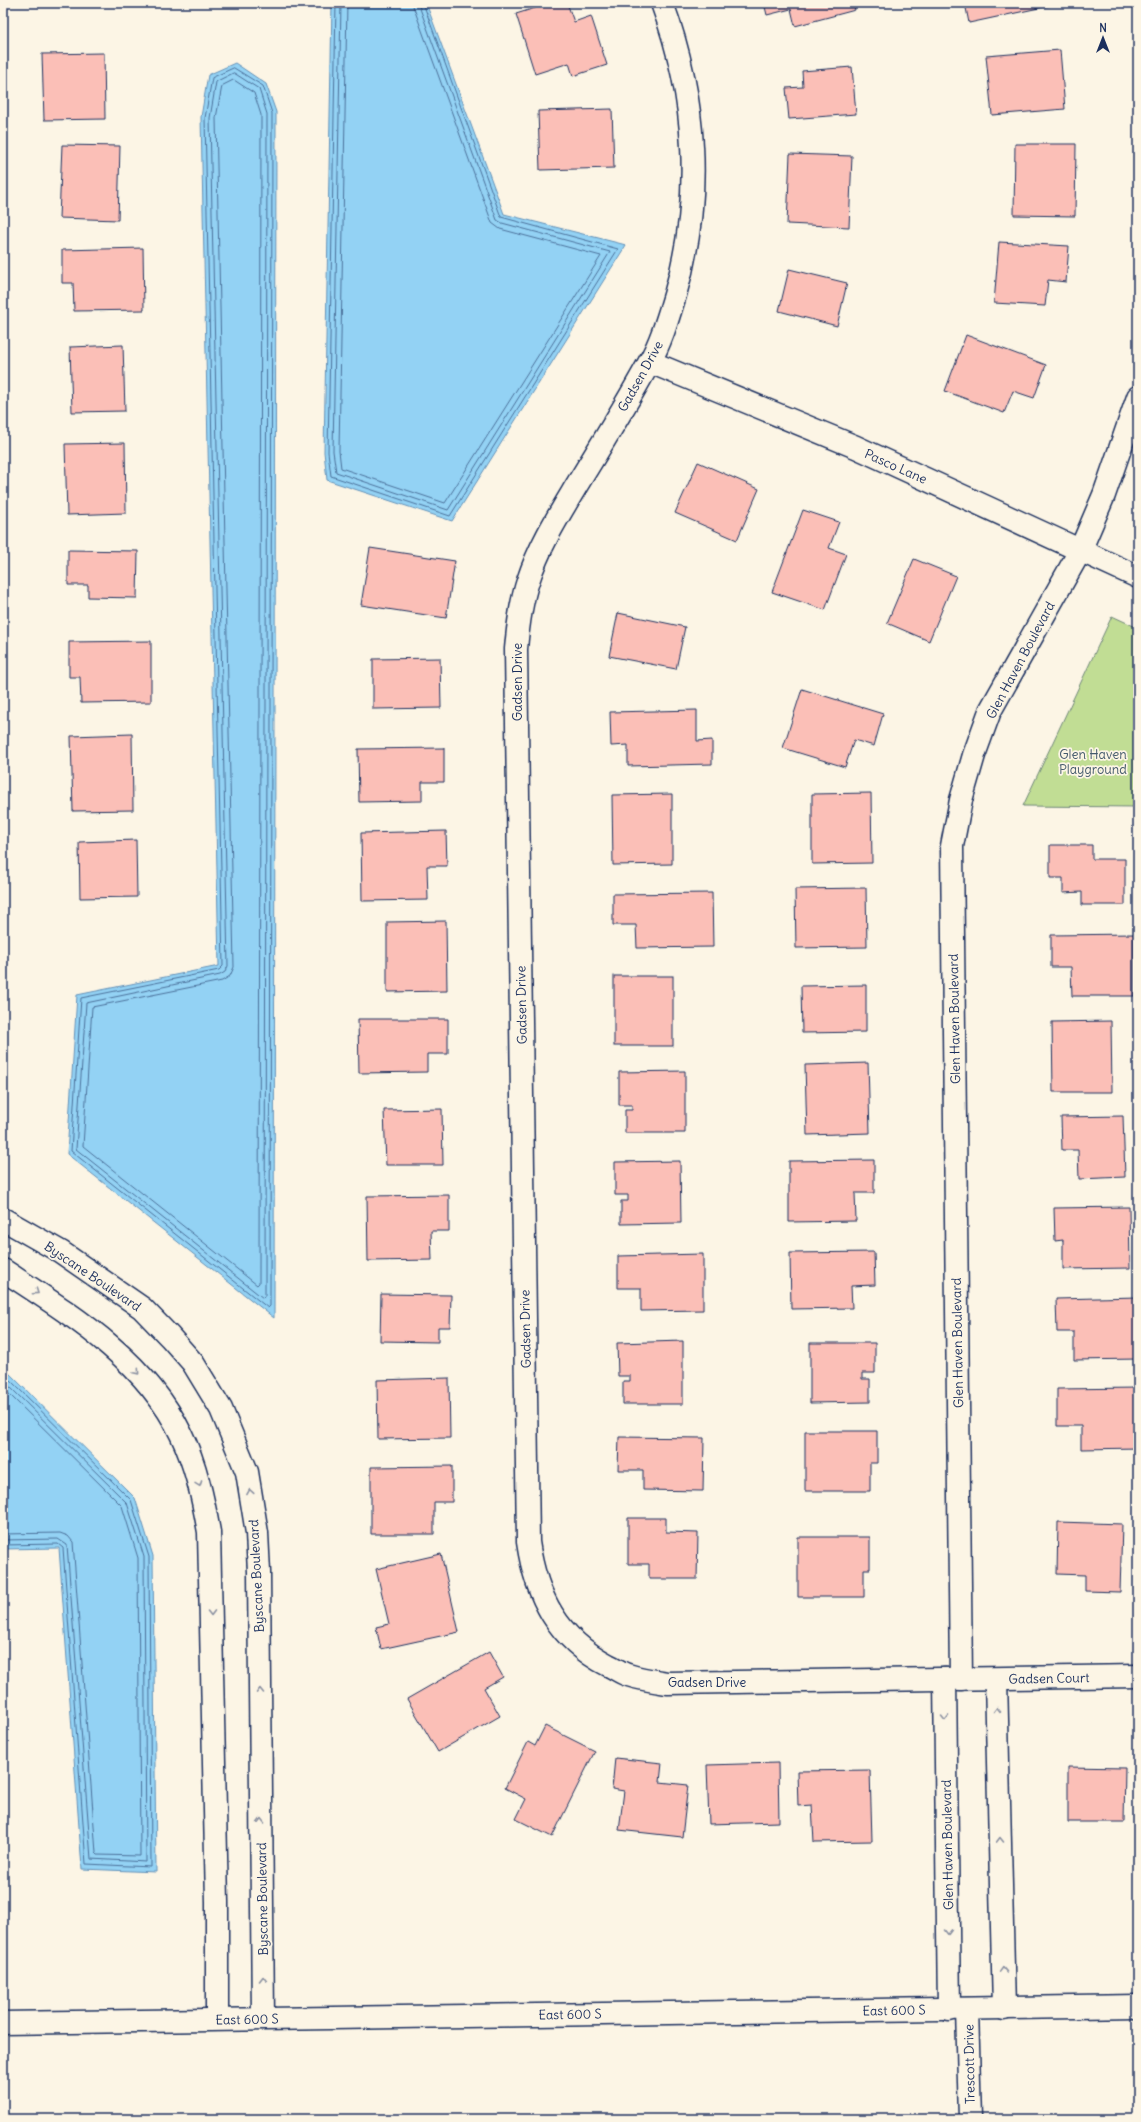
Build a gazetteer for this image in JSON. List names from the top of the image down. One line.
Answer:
{"streets":{"street":["Gadsen Drive","Pasco Lane","Glen Haven Boulevard","Byscane Boulevard","Gadsen Court","East 600 S","Trescott Drive"]},"crossings":[["Gadsen Drive","Pasco Lane"],["Gadsen Drive","Glen Haven Boulevard"],["Gadsen Drive","Gadsen Court"],["Pasco Lane","Glen Haven Boulevard"],["Glen Haven Boulevard","Gadsen Court"],["Glen Haven Boulevard","East 600 S"],["Glen Haven Boulevard","Trescott Drive"],["Byscane Boulevard","East 600 S"],["East 600 S","Trescott Drive"]],"parks":["Glen Haven Playground"],"north":"top"}
